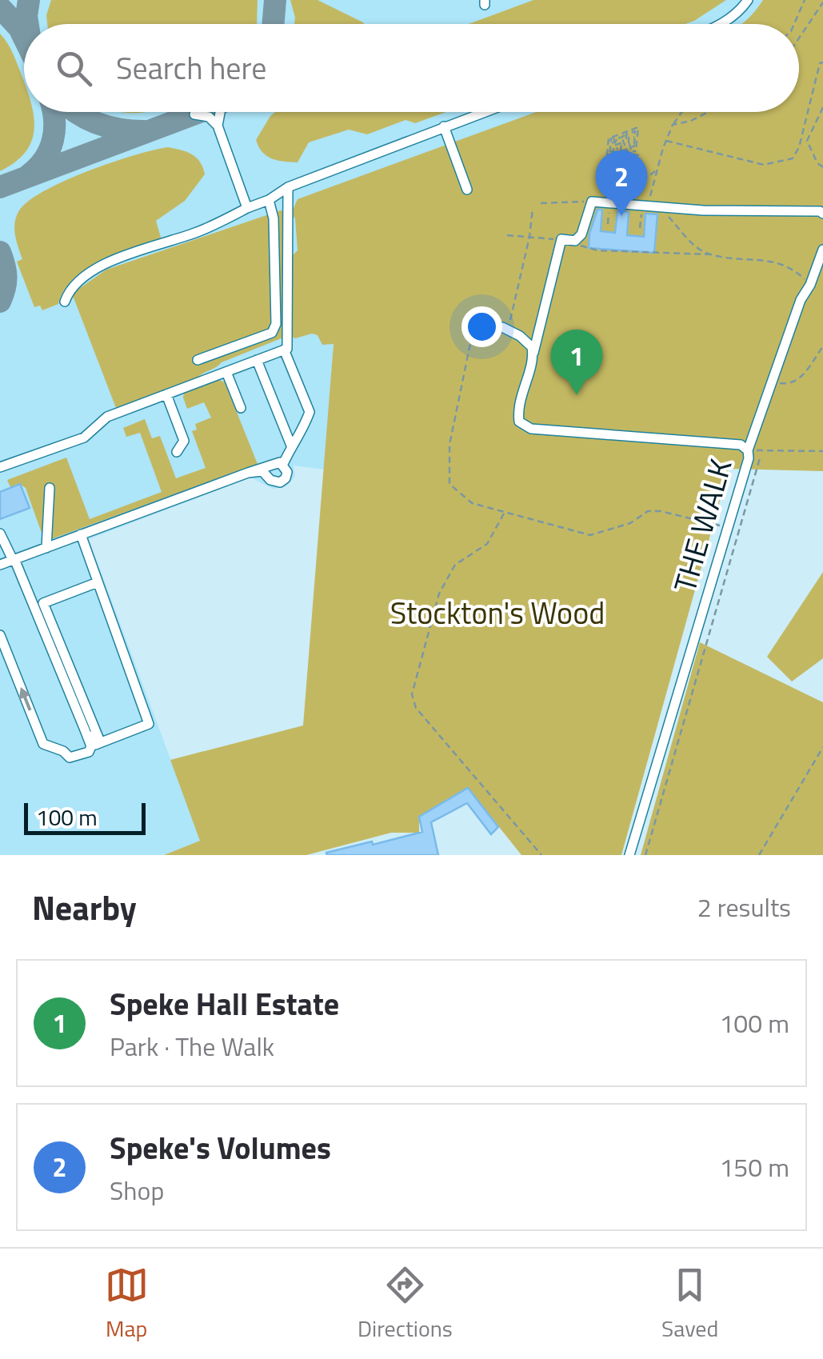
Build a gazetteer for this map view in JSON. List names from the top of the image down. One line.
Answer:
{"streets":{"street":["THE WALK"]},"parks":["Stockton's Wood"],"scale_bar":"100 m","page":{"search":"Search here","pins":["2","1"],"scale":"100 m","heading":["Nearby","2 results"],"list":[{"mark":"1","name":"Speke Hall Estate","note":"Park · The Walk","value":"100 m"},{"mark":"2","name":"Speke's Volumes","note":"Shop","value":"150 m"}],"nav":["Map","Directions","Saved"]}}
